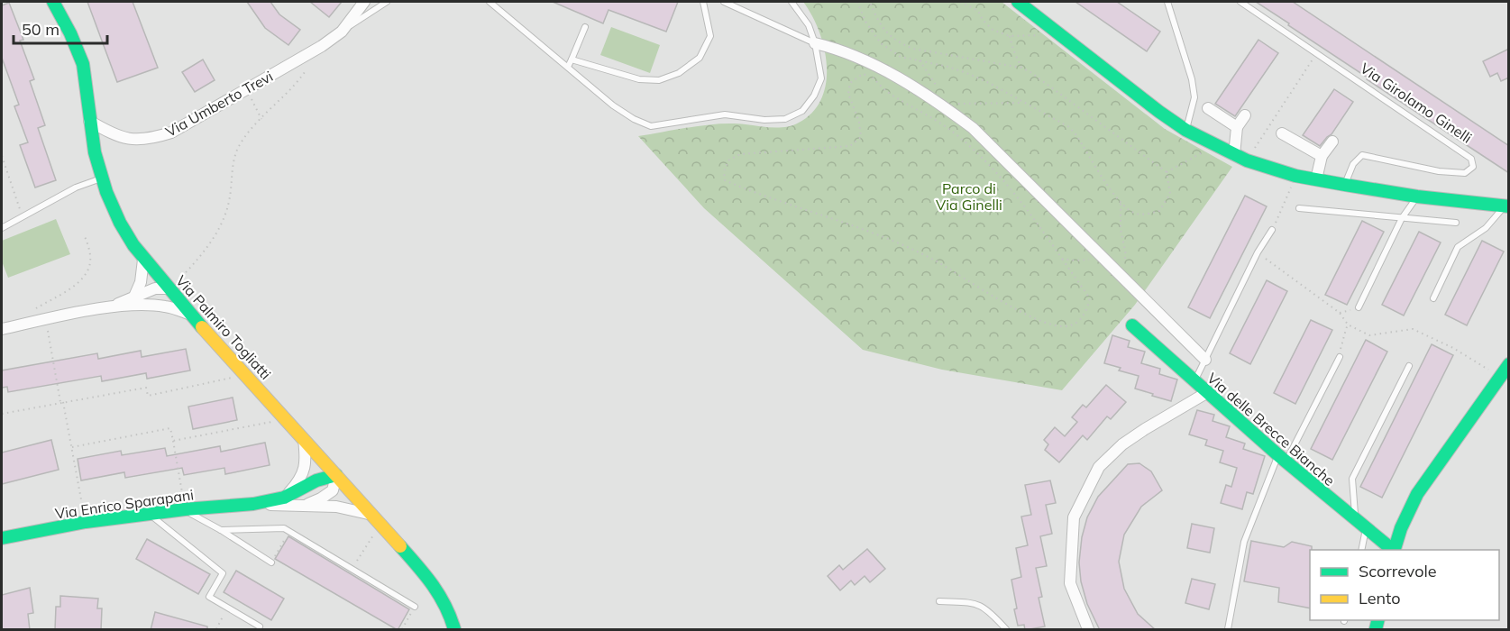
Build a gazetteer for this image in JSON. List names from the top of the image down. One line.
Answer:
{"streets":{"street":["Via Umberto Trevi","Via Palmiro Togliatti","Via delle Brecce Bianche","Via Enrico Sparapani"],"lane":["Via Girolamo Ginelli"]},"crossings":[["Via Umberto Trevi","Via Palmiro Togliatti"],["Via Palmiro Togliatti","Via Enrico Sparapani"]],"parks":["Parco di Via Ginelli"],"legend":["Scorrevole","Lento"],"scale_bar":"50 m"}
